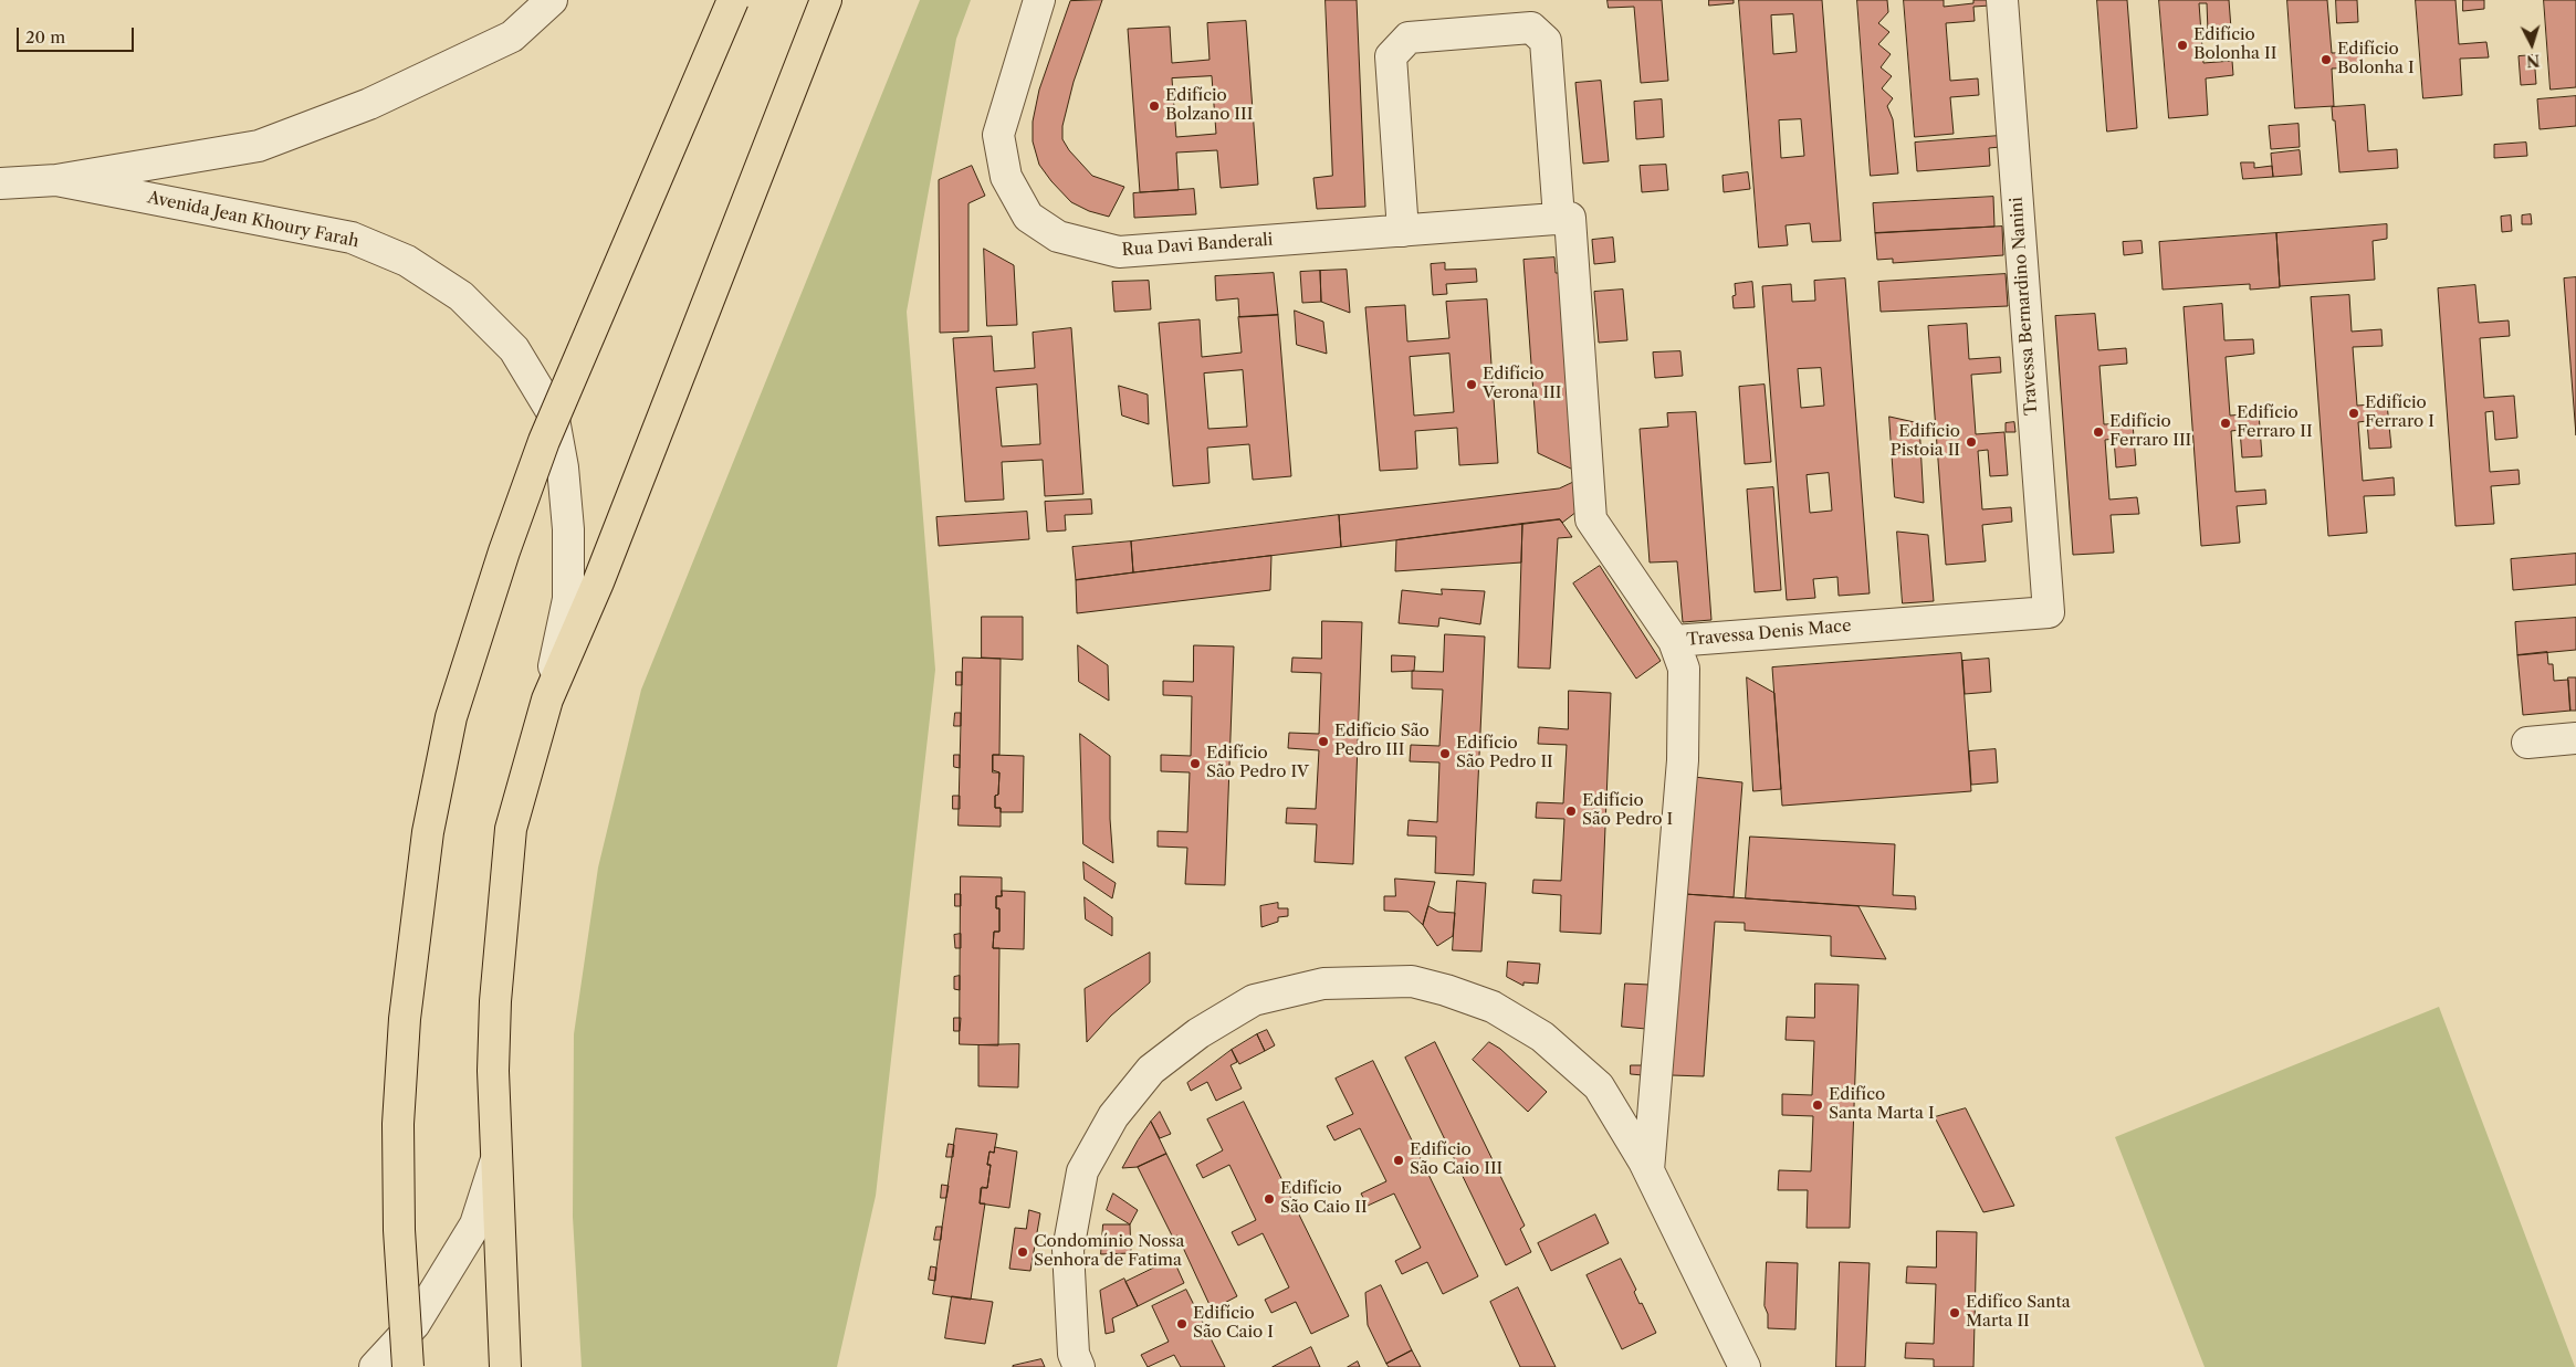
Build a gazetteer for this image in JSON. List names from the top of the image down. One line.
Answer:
{"streets":{"street":["Avenida Jean Khoury Farah","Rua Davi Banderali","Travessa Bernardino Nanini","Travessa Denis Mace"]},"crossings":[["Rua Davi Banderali","Travessa Denis Mace"],["Travessa Bernardino Nanini","Travessa Denis Mace"]],"places":["Edifício Bolonha II","Edifício Bolonha I","Edifício Bolzano III","Edifício Verona III","Edifício Ferraro I","Edifício Ferraro II","Edifício Ferraro III","Edifício Pistoia II","Edifício São Pedro III","Edifício São Pedro II","Edifício São Pedro IV","Edifício São Pedro I","Edifíco Santa Marta I","Edifício São Caio III","Edifício São Caio II","Condomínio Nossa Senhora de Fatima","Edifíco Santa Marta II","Edifício São Caio I"],"scale_bar":"20 m","north":"bottom"}
